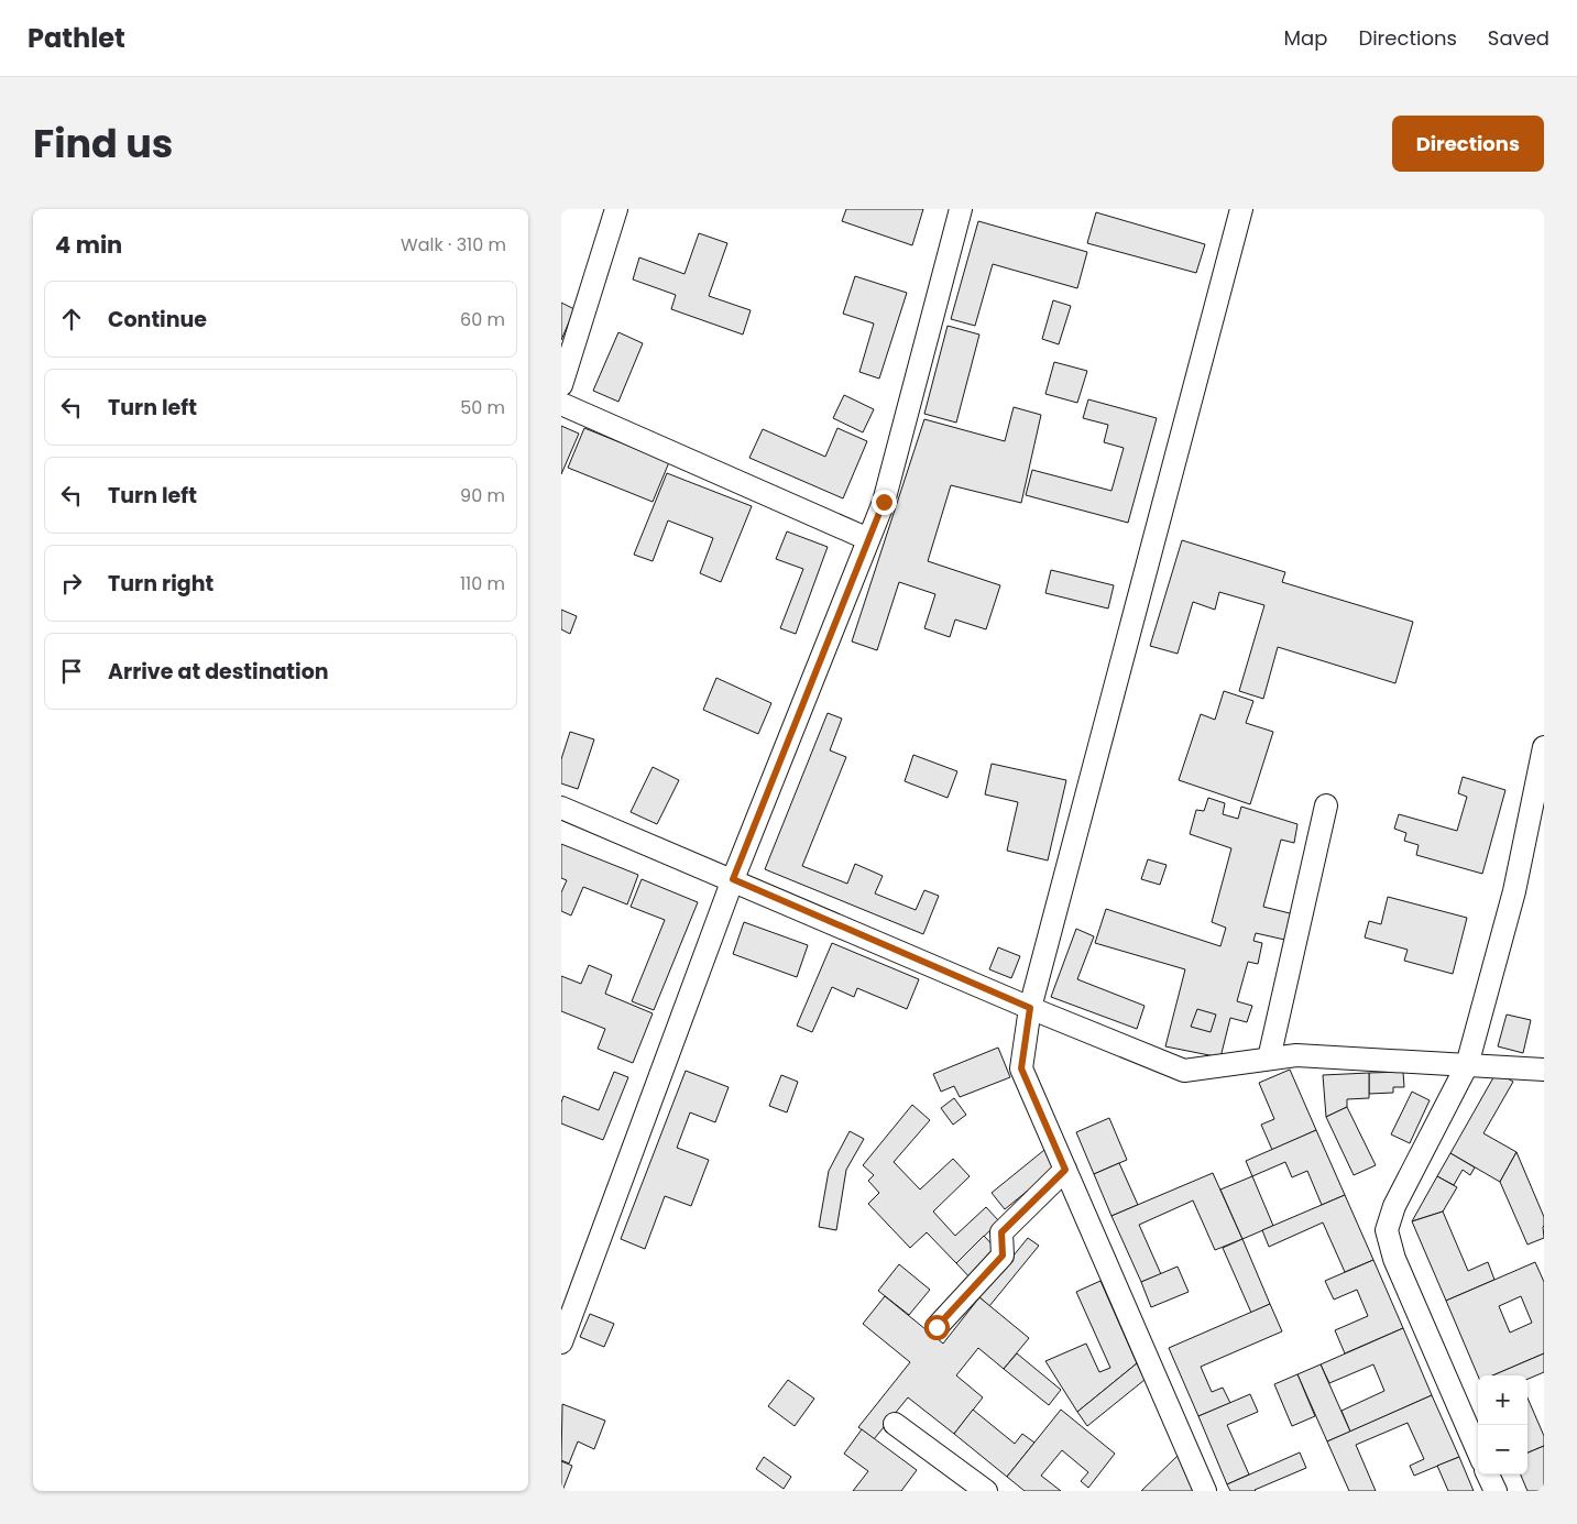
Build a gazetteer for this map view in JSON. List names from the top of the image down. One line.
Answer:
{"page":{"header":"Pathlet","nav":["Map","Directions","Saved"],"title":"Find us","buttons":"Directions","heading":["4 min","Walk · 310 m"],"list":[["Continue","60 m"],["Turn left","50 m"],["Turn left","90 m"],["Turn right","110 m"],"Arrive at destination"],"map_buttons":["+","−"]}}
